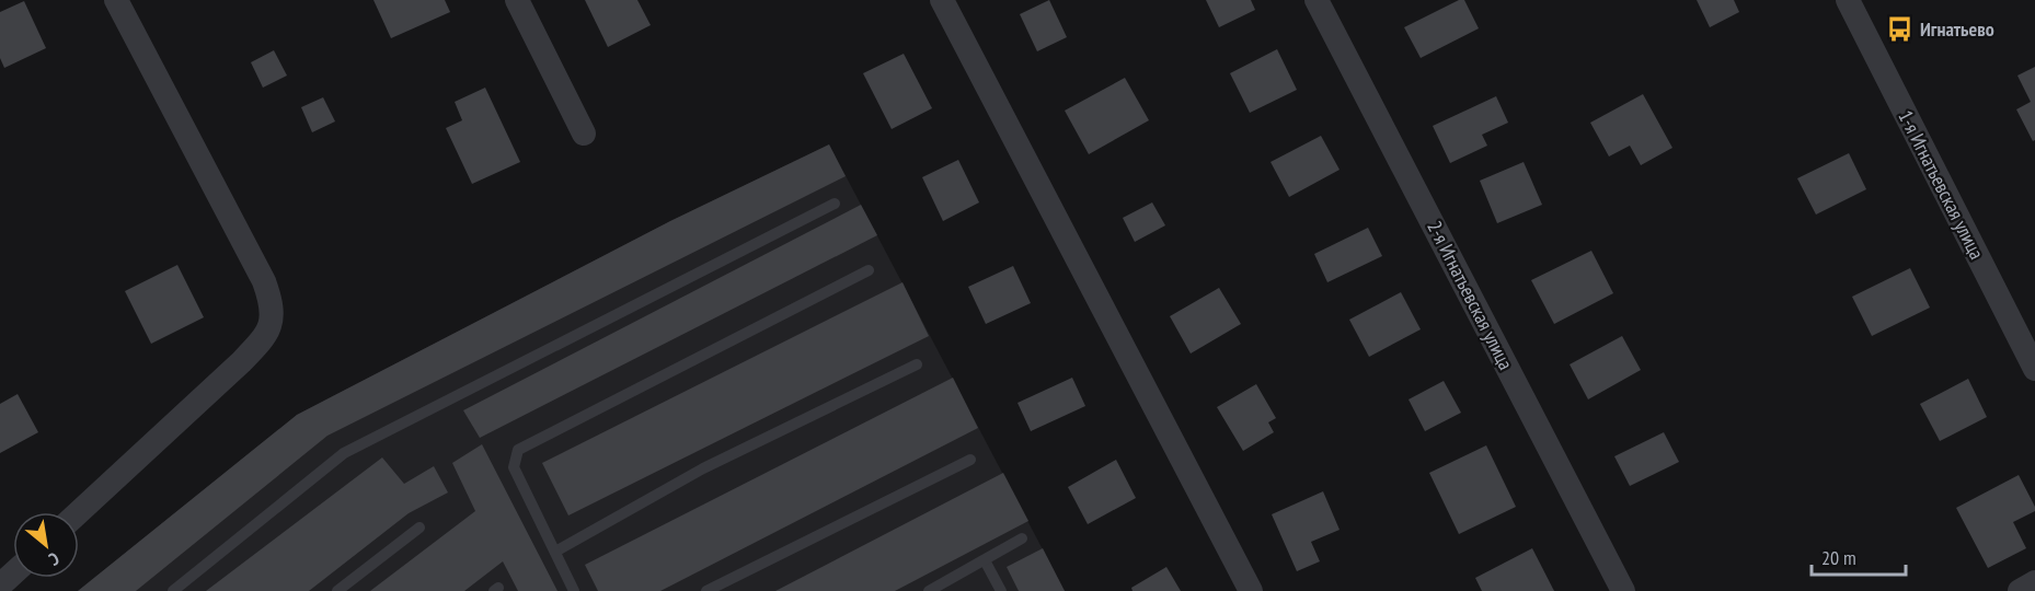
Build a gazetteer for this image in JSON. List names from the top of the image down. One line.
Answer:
{"streets":{"street":["1-я Игнатьевская улица","2-я Игнатьевская улица"]},"places":{"bus stop":["Игнатьево"]},"scale_bar":"20 m","north":"bottom right"}
